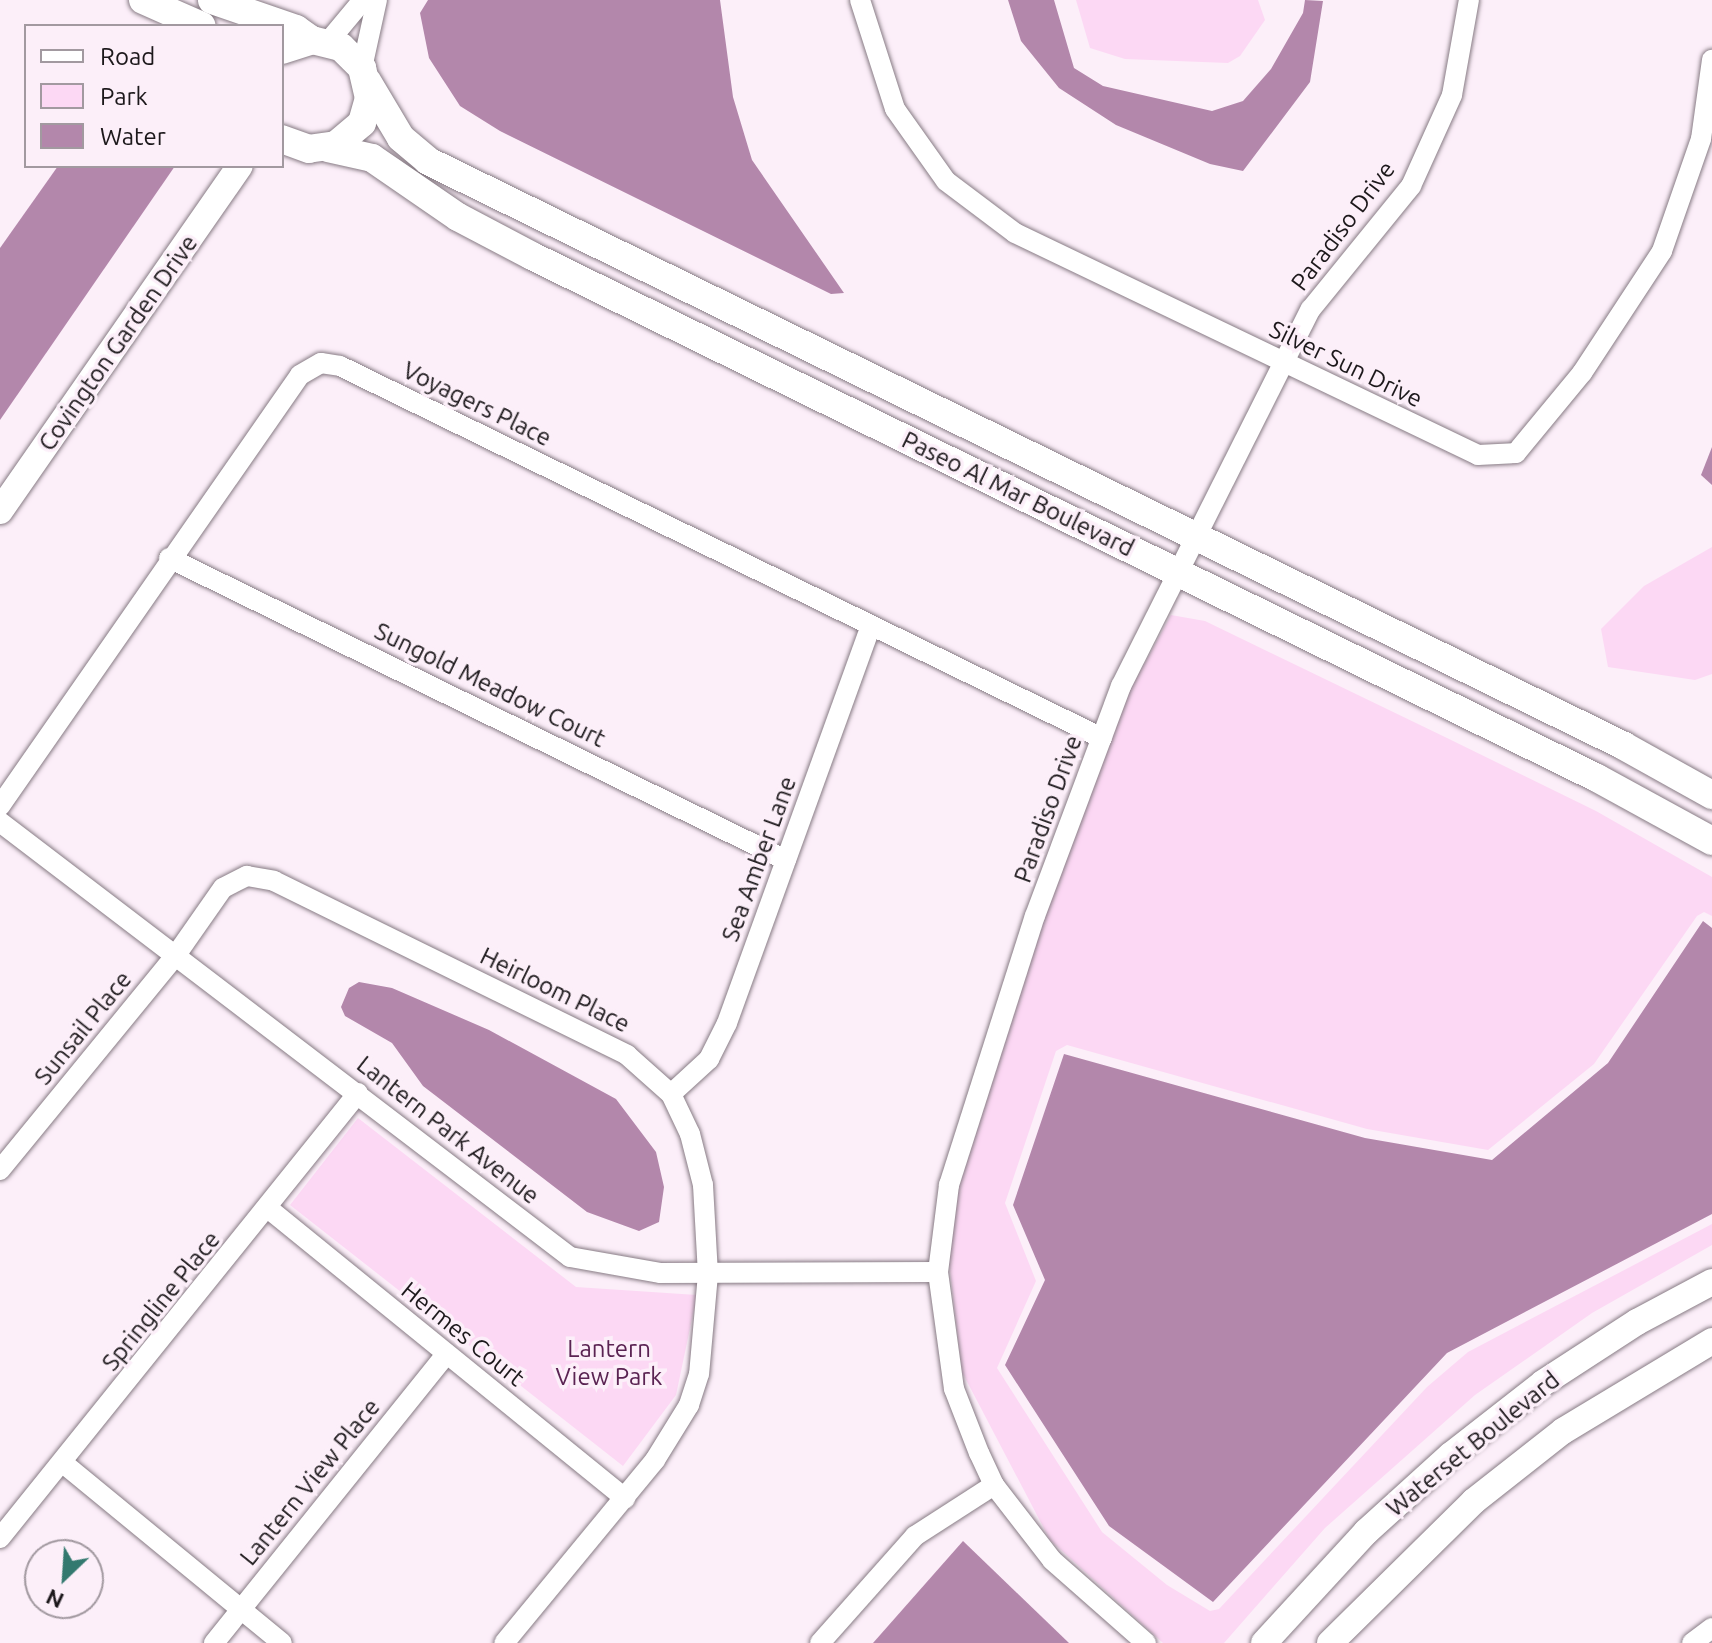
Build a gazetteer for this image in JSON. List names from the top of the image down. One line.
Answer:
{"streets":{"main road":["Paseo Al Mar Boulevard"],"street":["Paradiso Drive","Covington Garden Drive","Silver Sun Drive","Voyagers Place","Sungold Meadow Court","Sea Amber Lane","Heirloom Place","Sunsail Place","Lantern Park Avenue","Springline Place","Hermes Court","Waterset Boulevard","Lantern View Place"]},"crossings":[["Paradiso Drive","Silver Sun Drive"],["Paradiso Drive","Voyagers Place"],["Paradiso Drive","Paseo Al Mar Boulevard"],["Paradiso Drive","Lantern Park Avenue"],["Voyagers Place","Sungold Meadow Court"],["Voyagers Place","Sea Amber Lane"],["Sungold Meadow Court","Sea Amber Lane"],["Sea Amber Lane","Heirloom Place"],["Heirloom Place","Sunsail Place"],["Heirloom Place","Lantern Park Avenue"],["Heirloom Place","Hermes Court"],["Sunsail Place","Lantern Park Avenue"],["Lantern Park Avenue","Springline Place"],["Springline Place","Hermes Court"],["Hermes Court","Lantern View Place"]],"parks":["Lantern View Park"],"legend":["Road","Park","Water"],"north":"bottom left"}
